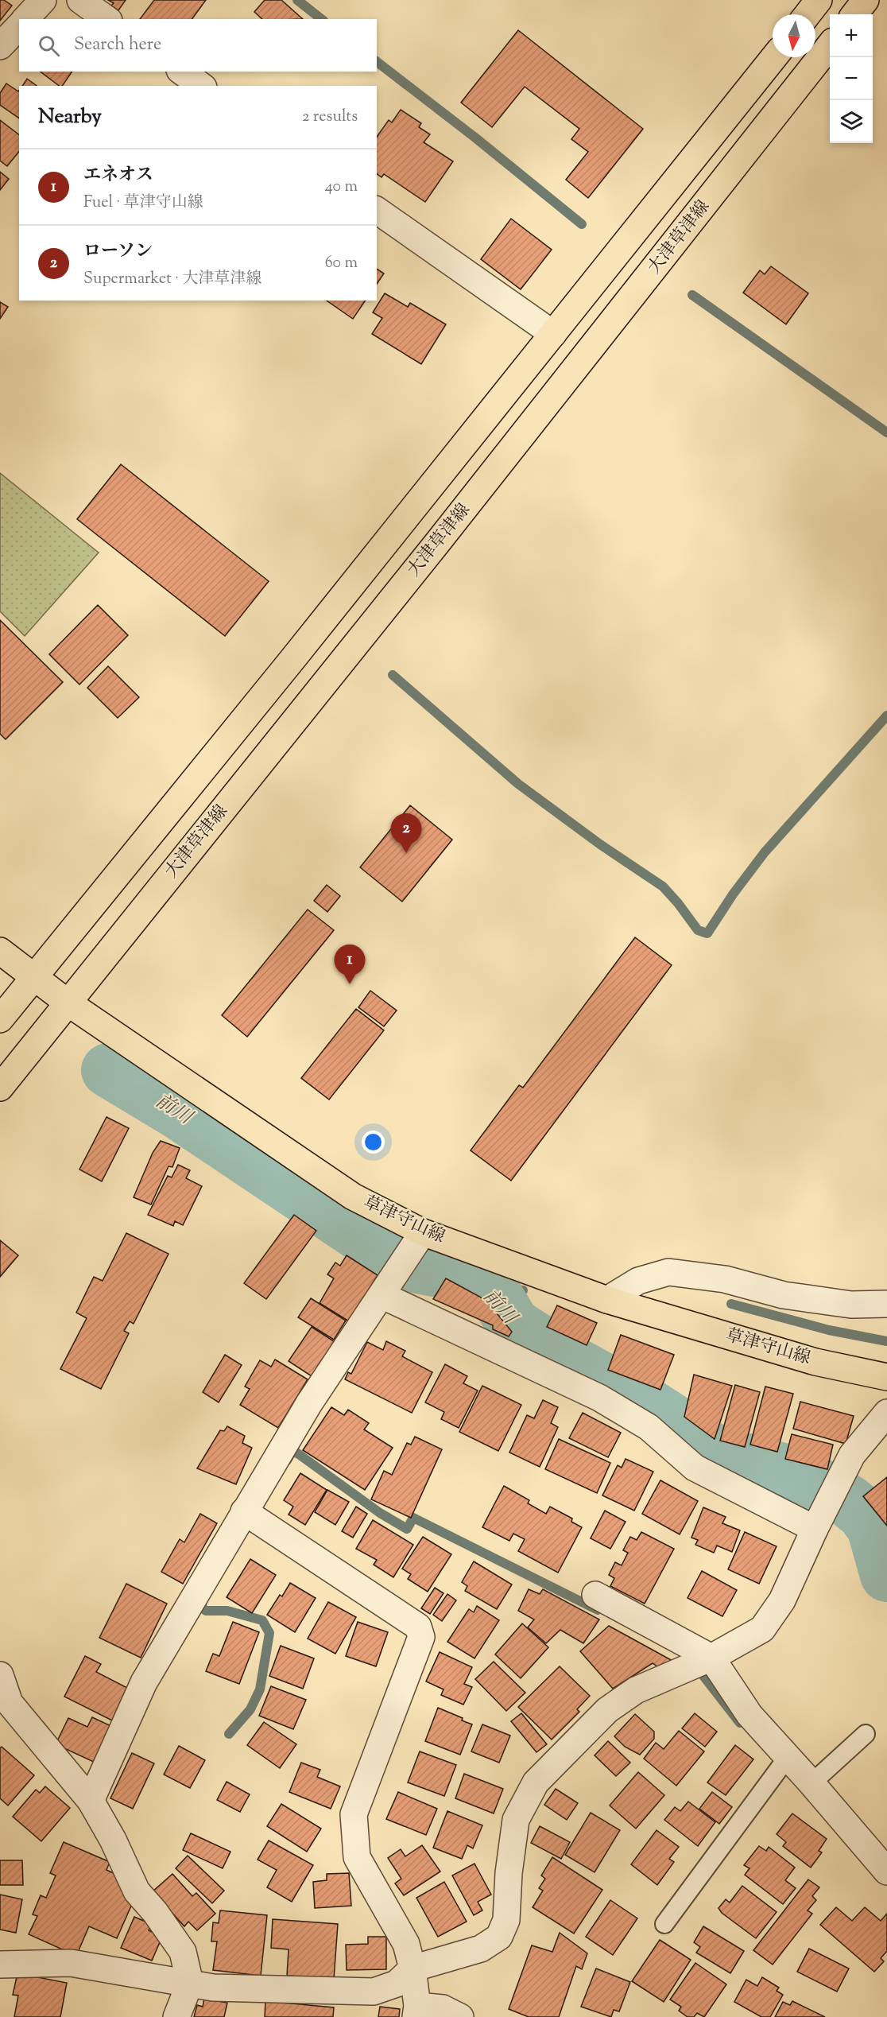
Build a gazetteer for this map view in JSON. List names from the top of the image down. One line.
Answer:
{"streets":{"main road":["大津草津線","草津守山線"]},"crossings":[["大津草津線","草津守山線"]],"water":["前川"],"north":"bottom","page":{"map_buttons":["+","−"],"search":"Search here","heading":["Nearby","2 results"],"list":[{"mark":"1","name":"エネオス","note":"Fuel · 草津守山線","value":"40 m"},{"mark":"2","name":"ローソン","note":"Supermarket · 大津草津線","value":"60 m"}],"pins":["2","1"]}}
